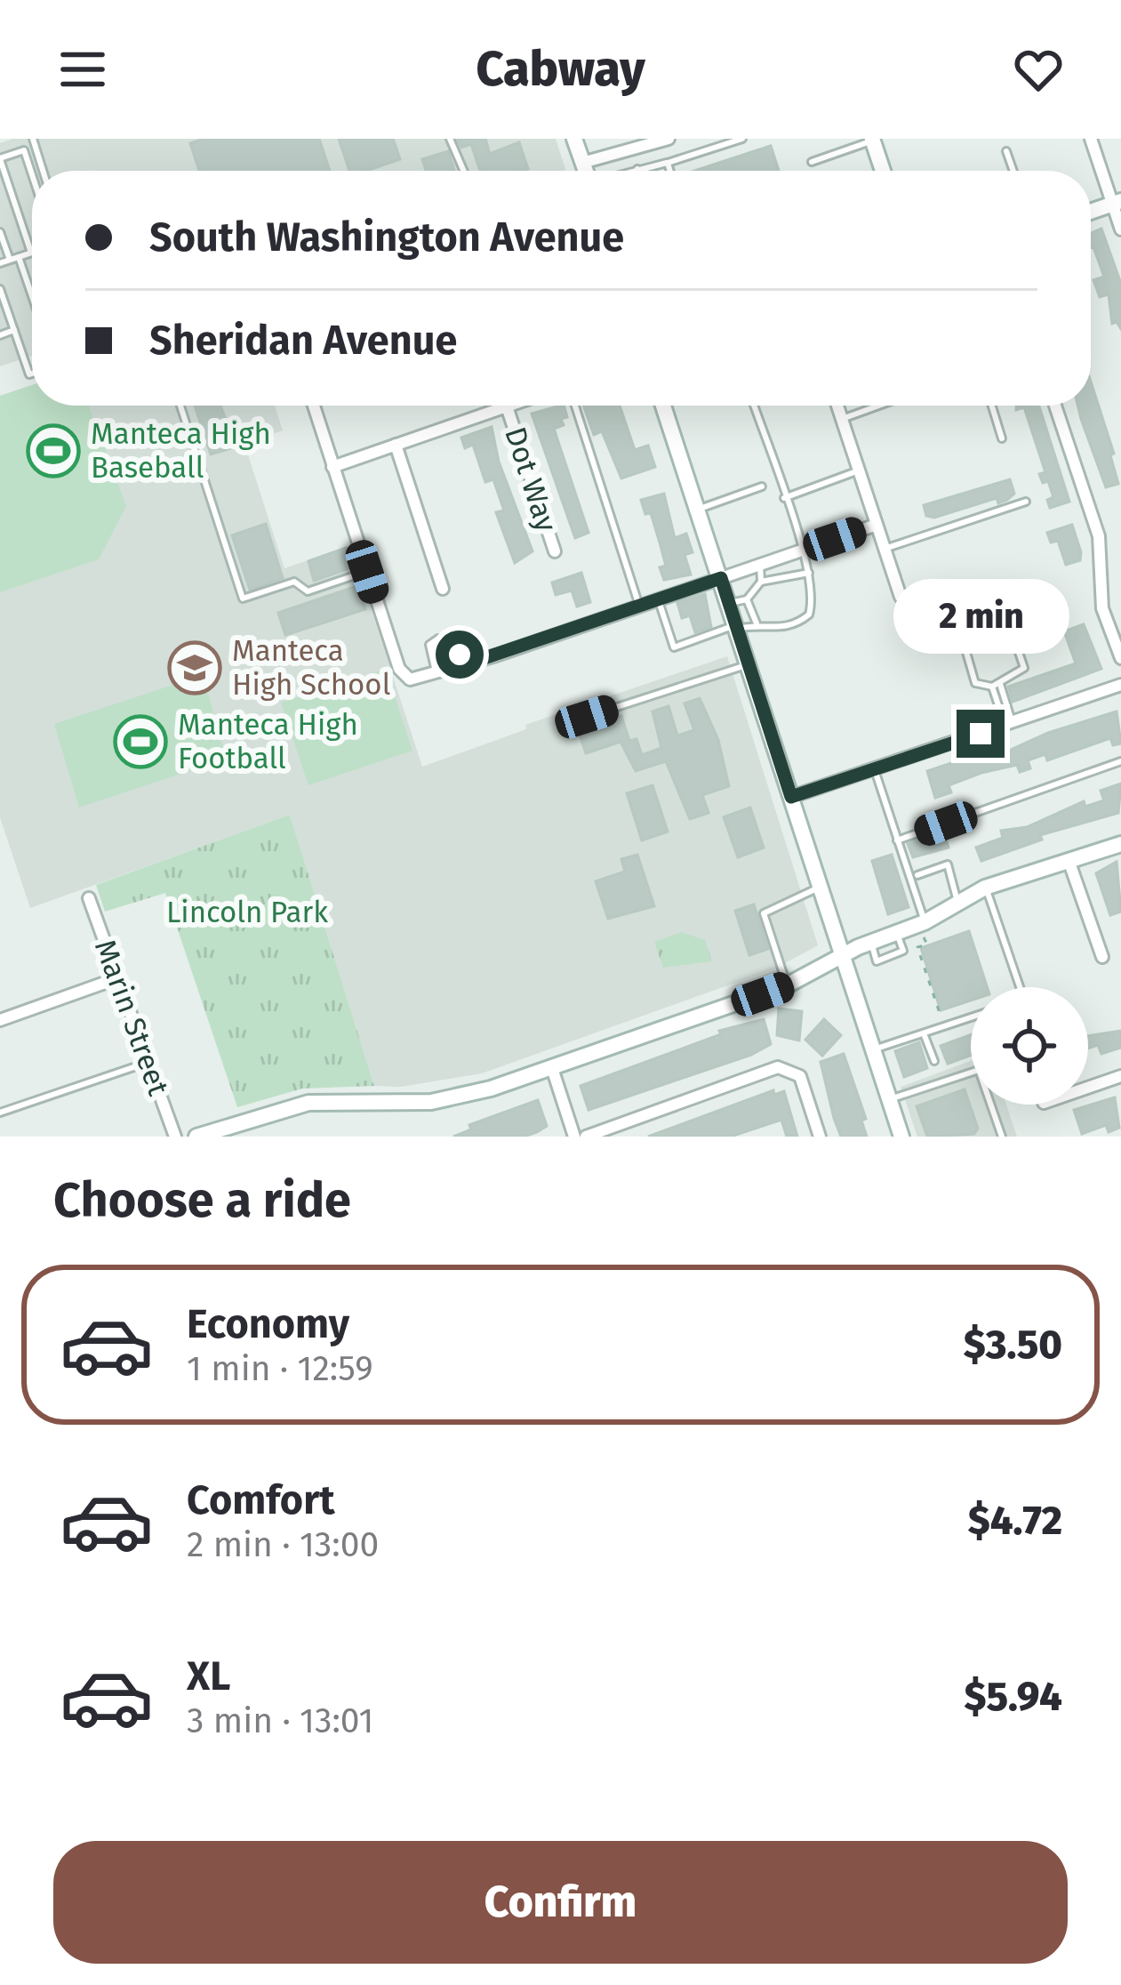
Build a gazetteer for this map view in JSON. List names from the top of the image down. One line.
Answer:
{"streets":{"street":["Dot Way","Marin Street"]},"parks":["Lincoln Park"],"places":{"sports":["Manteca High Baseball","Manteca High Football"],"school or university":["Manteca High School"]},"page":{"header":"Cabway","banner":["South Washington Avenue","Sheridan Avenue"],"bubble":"2 min","heading":"Choose a ride","list":[{"name":"Economy","note":"1 min · 12:59","value":"$3.50"},{"name":"Comfort","note":"2 min · 13:00","value":"$4.72"},{"name":"XL","note":"3 min · 13:01","value":"$5.94"}],"buttons":"Confirm"}}
